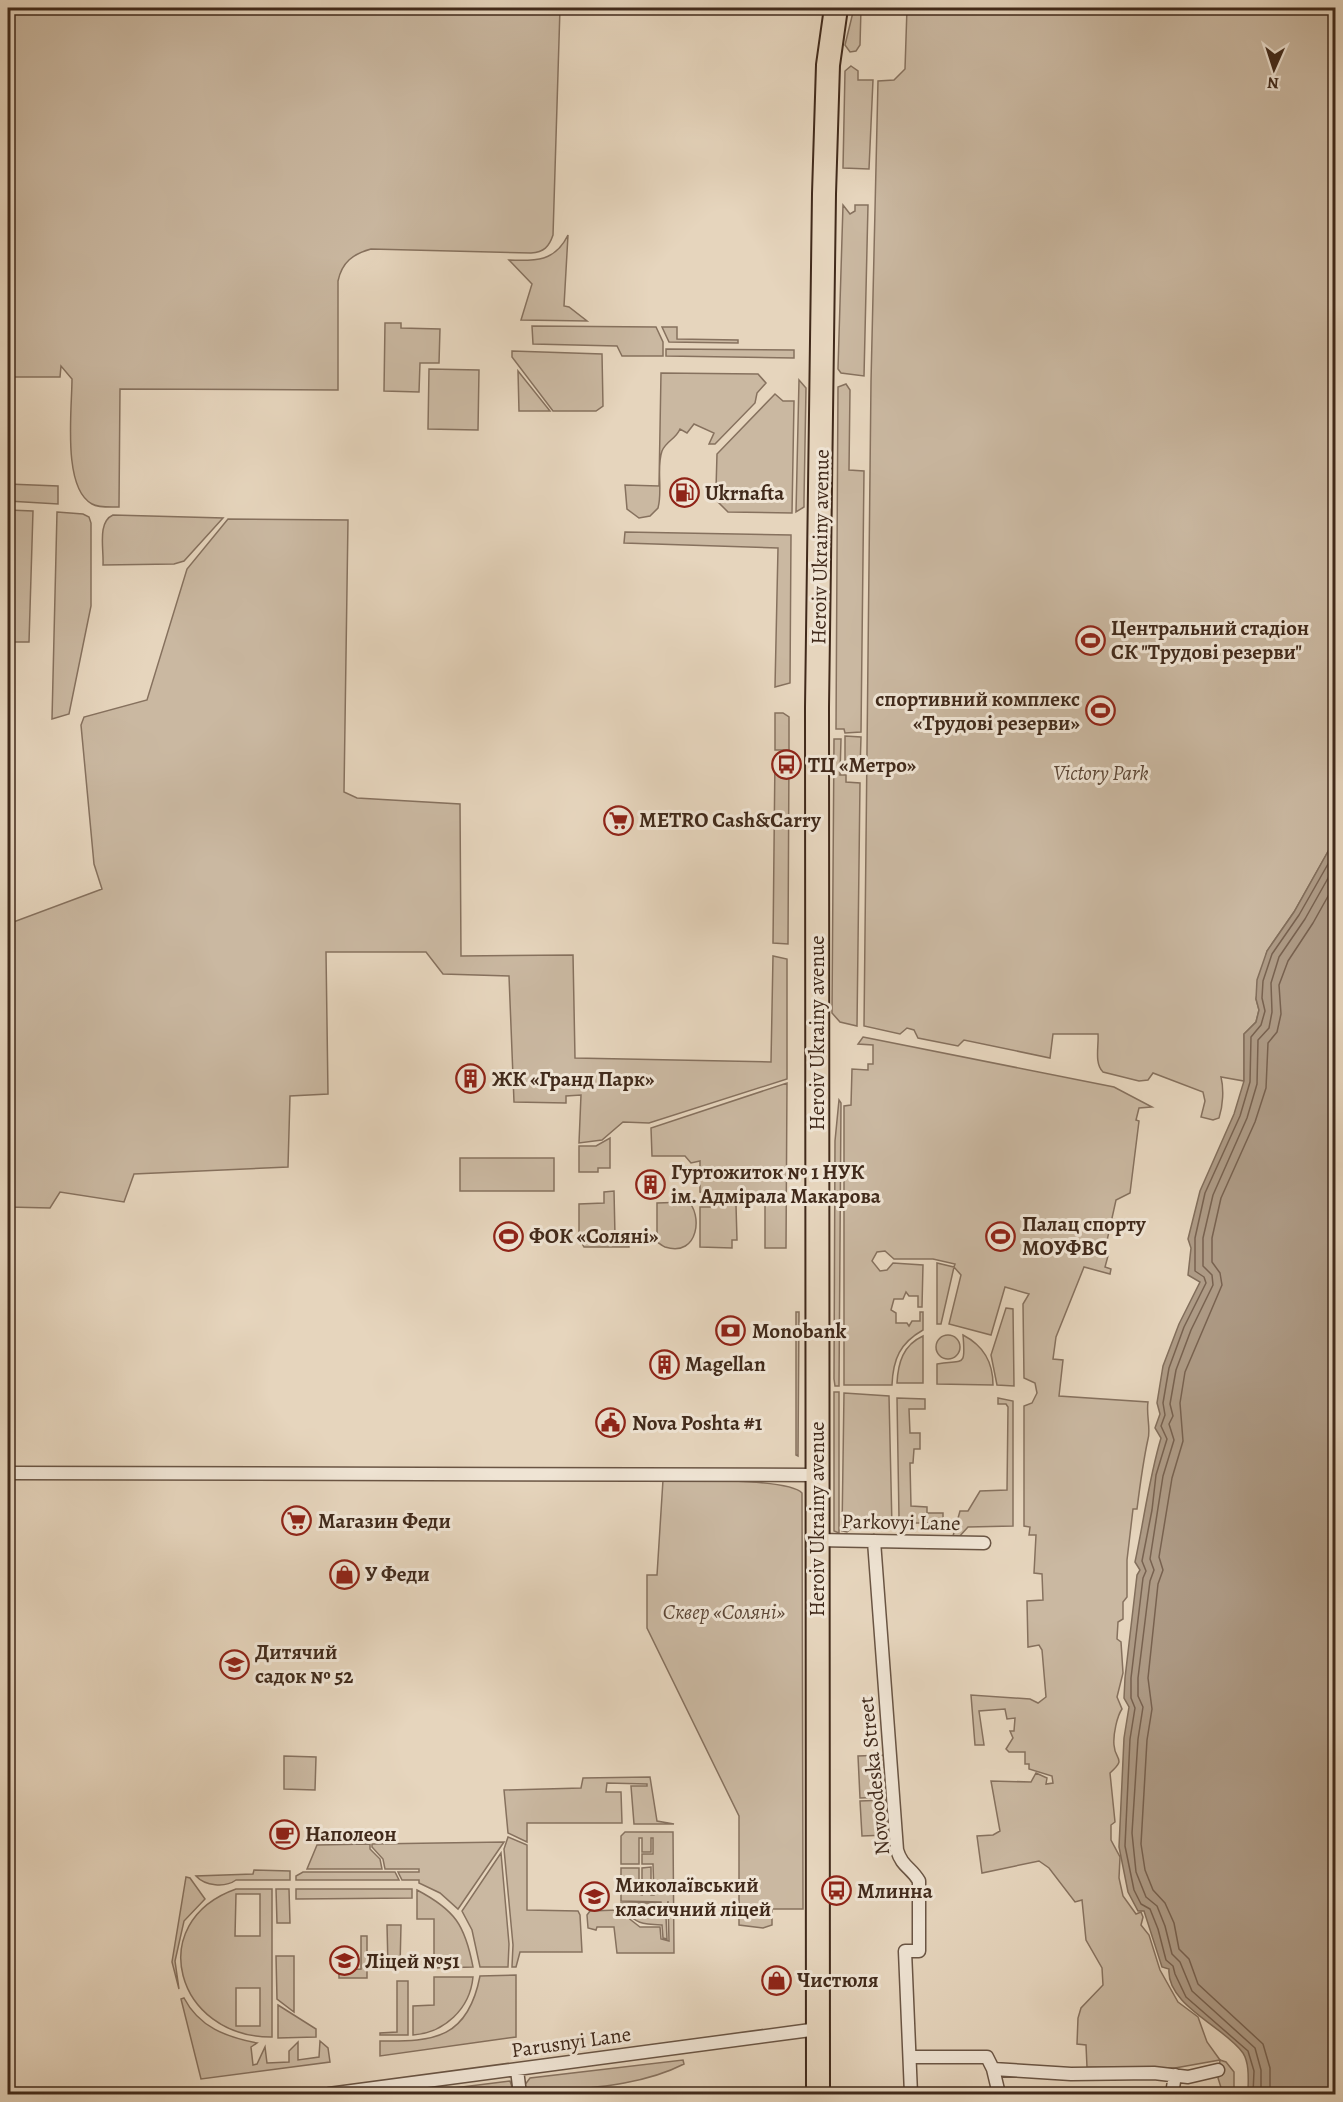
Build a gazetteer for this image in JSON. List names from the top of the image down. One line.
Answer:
{"streets":{"highway":["Heroiv Ukrainy avenue"],"street":["Parkovyi Lane","Novoodeska Street","Parusnyi Lane"]},"crossings":[["Heroiv Ukrainy avenue","Parkovyi Lane"],["Heroiv Ukrainy avenue","Parusnyi Lane"],["Parkovyi Lane","Novoodeska Street"]],"parks":["Victory Park","Сквер «Соляні»"],"places":{"fuel station":["Ukrnafta"],"sports":["Центральний стадіон СК \"Трудові резерви\"","спортивний комплекс «Трудові резерви»","ФОК «Соляні»","Палац спорту МОУФВС"],"bus stop":["ТЦ «Метро»","Млинна"],"supermarket":["METRO Cash&Carry","Магазин Феди"],"building":["ЖК «Гранд Парк»","Гуртожиток № 1 НУК ім. Адмірала Макарова","Magellan"],"bank":["Monobank"],"public building":["Nova Poshta #1"],"shop":["У Феди","Чистюля"],"school or university":["Дитячий садок № 52","Миколаївський класичний ліцей","Ліцей №51"],"cafe":["Наполеон"]},"north":"bottom"}
